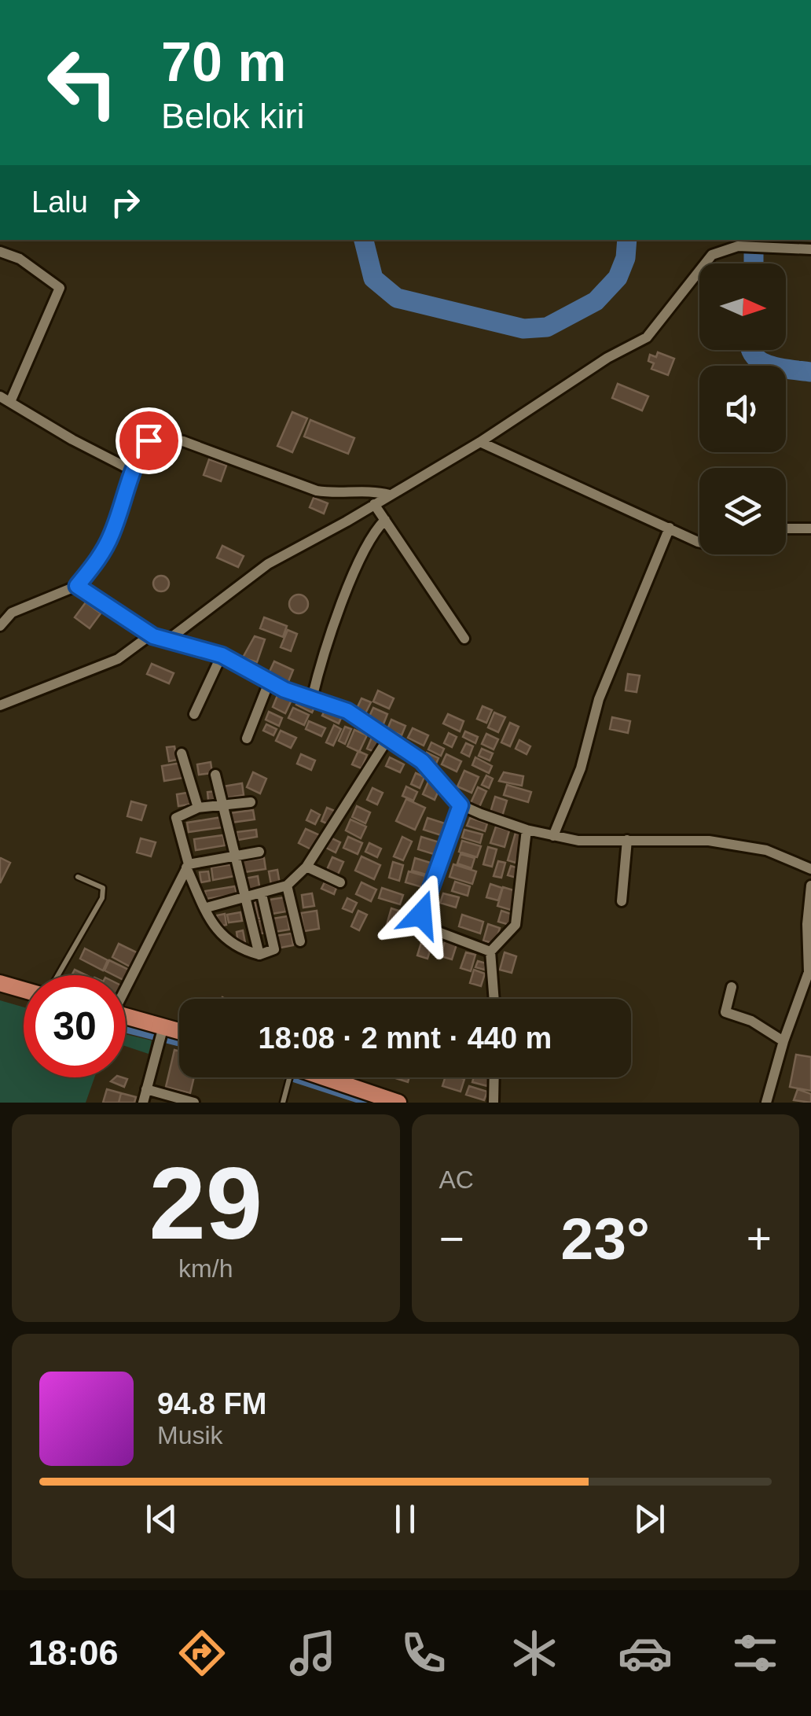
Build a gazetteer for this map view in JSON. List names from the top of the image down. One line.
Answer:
{"north":"right","page":{"turn":["70 m","Belok kiri"],"then":"Lalu","limit":"30","trip":"18:08 · 2 mnt · 440 m","tile":[["29","km/h"],"AC"],"heat":["−","23°","+"],"song":["94.8 FM","Musik"],"tabs":"18:06"}}
